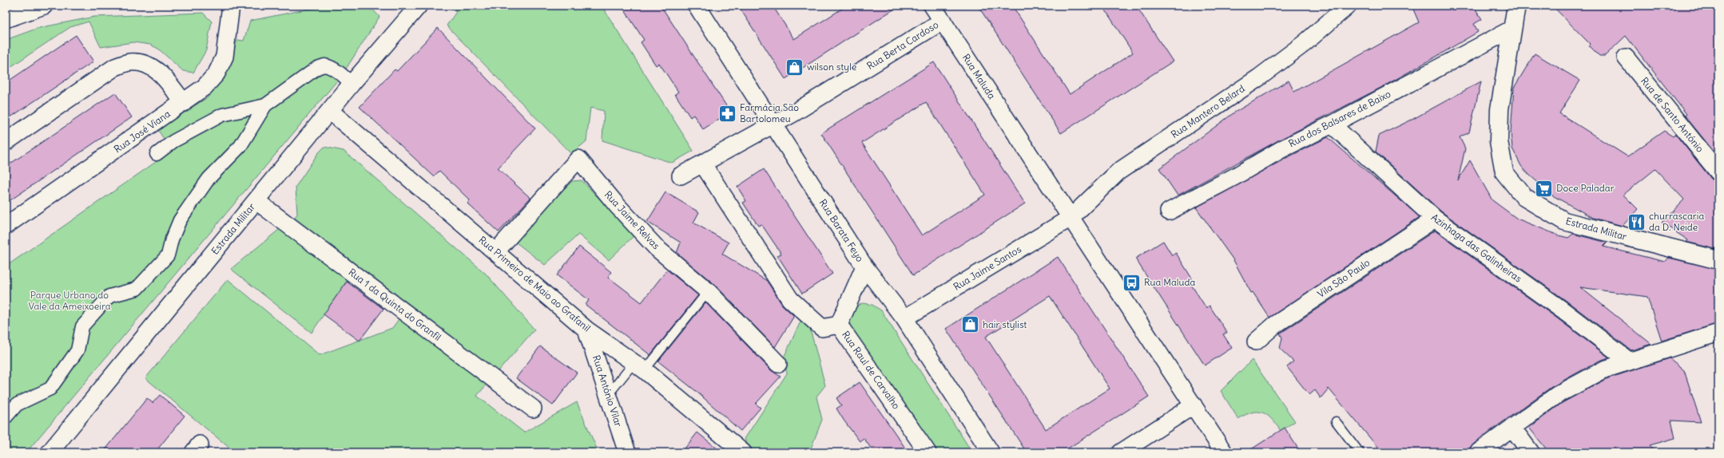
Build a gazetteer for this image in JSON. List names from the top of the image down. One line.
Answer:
{"streets":{"street":["Rua Berta Cardoso","Rua Maluda","Rua Mantero Belard","Rua de Santo António","Rua dos Balsares de Baixo","Rua José Viana","Rua Jaime Relvas","Estrada Militar","Rua Barata Feyo","Azinhaga das Galinheiras","Rua Jaime Santos","Vila São Paulo","Rua Primeiro de Maio ao Grafanil","Rua 1 da Quinta do Granfil","Rua Raul de Carvalho","Rua António Vilar"]},"crossings":[["Rua Berta Cardoso","Rua Maluda"],["Rua Berta Cardoso","Rua Barata Feyo"],["Rua Maluda","Rua Mantero Belard"],["Rua Maluda","Rua Jaime Santos"],["Rua Mantero Belard","Rua Jaime Santos"],["Rua dos Balsares de Baixo","Estrada Militar"],["Rua dos Balsares de Baixo","Azinhaga das Galinheiras"],["Rua Jaime Relvas","Rua Primeiro de Maio ao Grafanil"],["Estrada Militar","Rua Primeiro de Maio ao Grafanil"],["Estrada Militar","Rua 1 da Quinta do Granfil"],["Rua Barata Feyo","Rua Jaime Santos"],["Rua Barata Feyo","Rua Raul de Carvalho"],["Azinhaga das Galinheiras","Vila São Paulo"],["Rua Primeiro de Maio ao Grafanil","Rua António Vilar"]],"parks":["Parque Urbano do Vale da Ameixoeira"],"places":{"shop":["wilson style","hair stylist"],"pharmacy":["Farmácia São Bartolomeu"],"supermarket":["Doce Paladar"],"restaurant":["churrascaria da D. Neide"],"bus stop":["Rua Maluda"]}}
